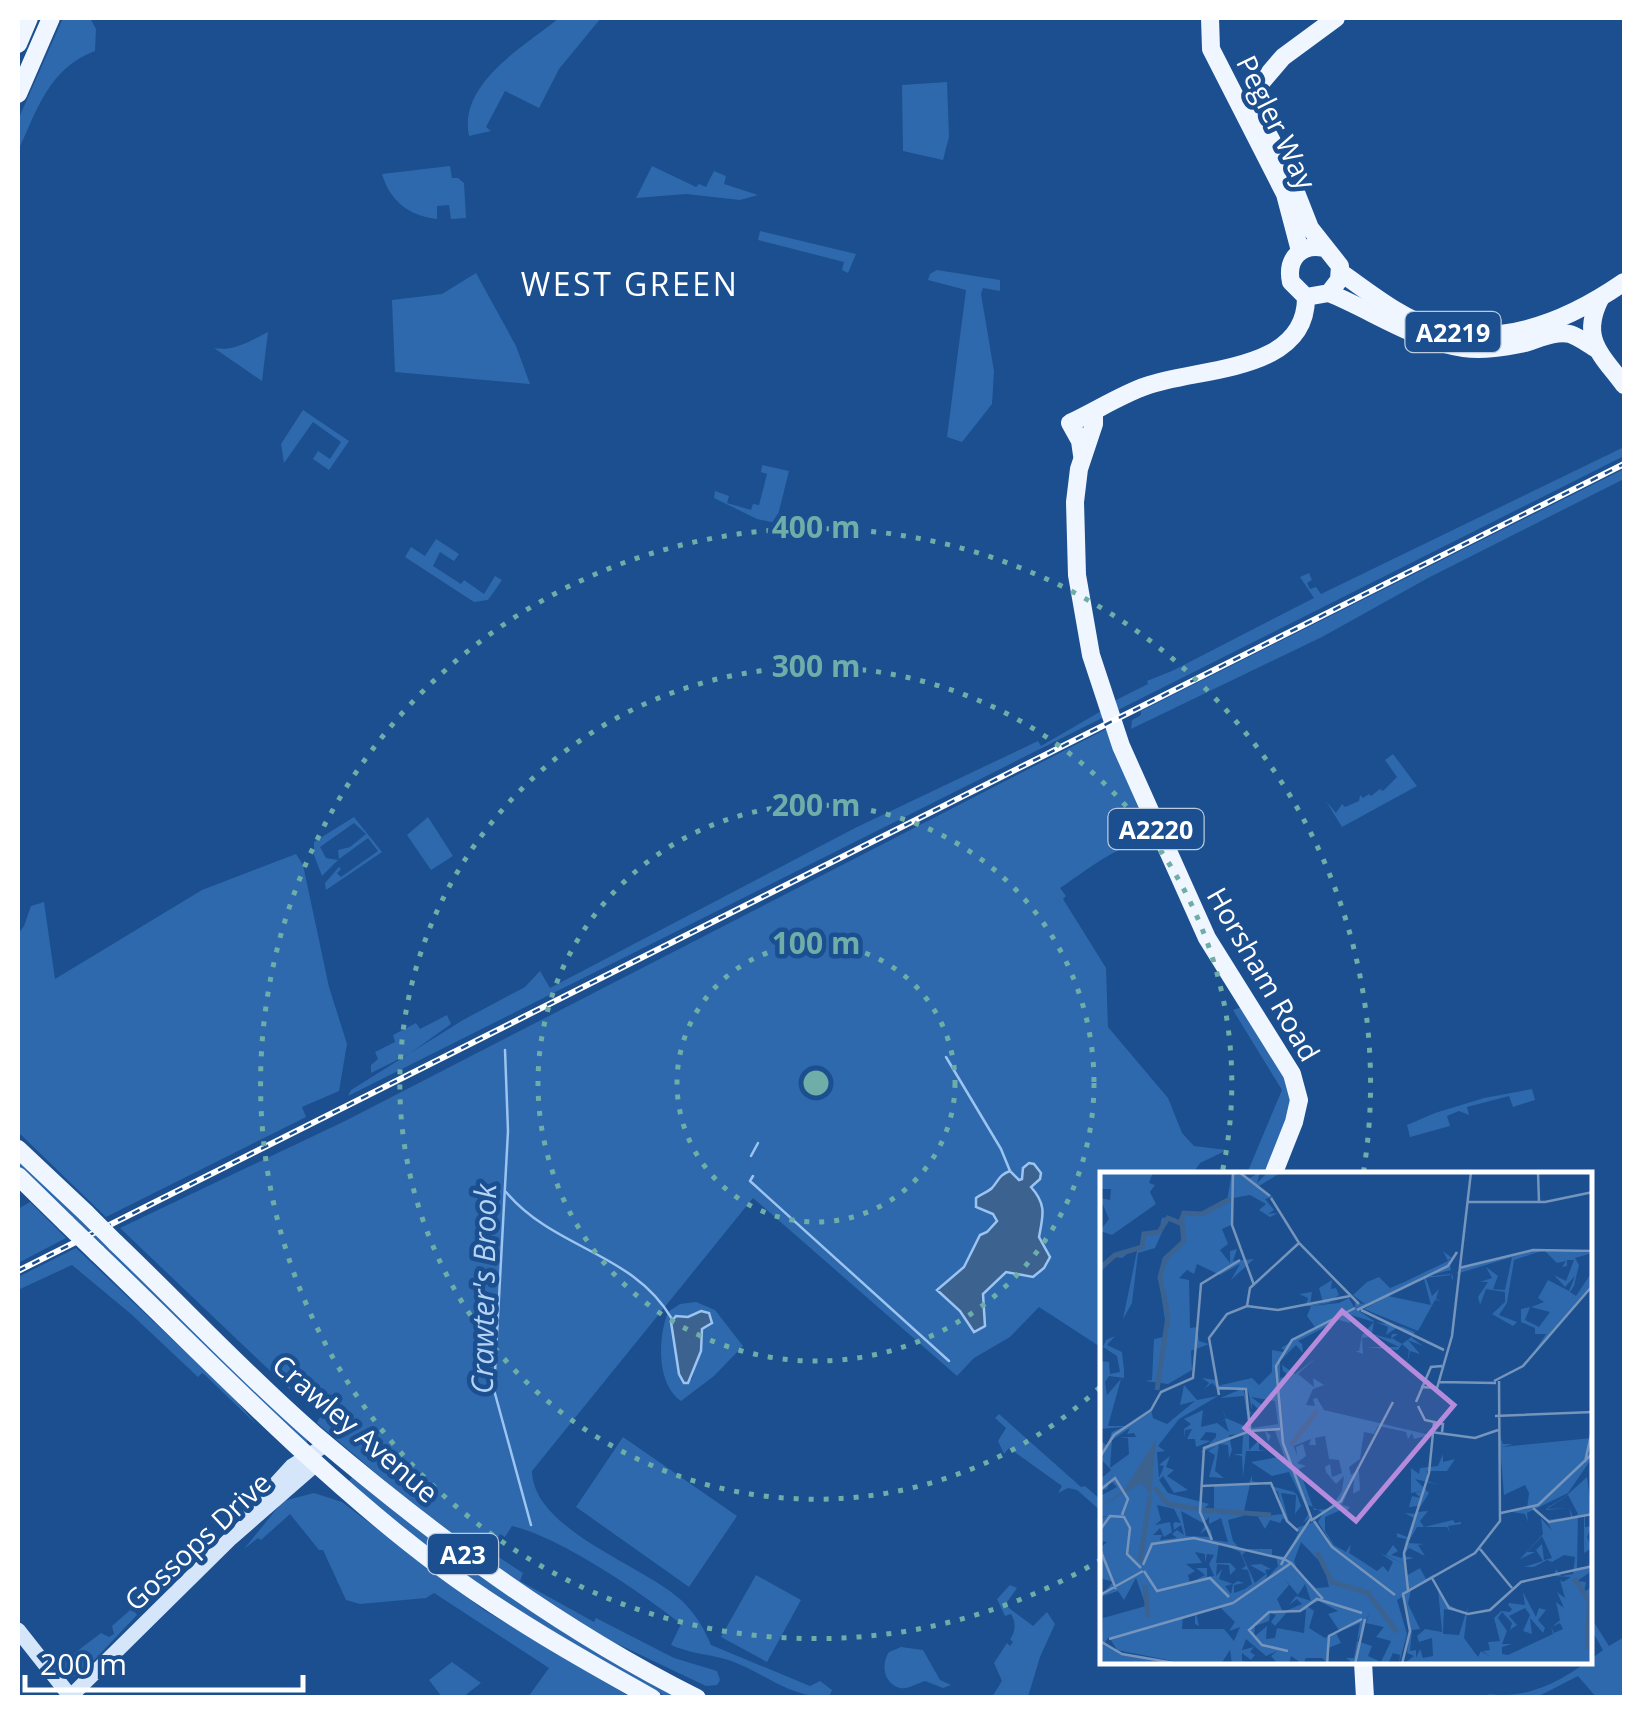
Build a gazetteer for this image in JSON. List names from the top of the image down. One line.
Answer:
{"streets":{"main road":["Pegler Way","A2219","A2220","Horsham Road","Crawley Avenue","A23"],"street":["Gossops Drive"]},"crossings":[["Pegler Way","A2219"],["Pegler Way","A2220"],["A2219","A2220"],["A2220","Horsham Road"],["Crawley Avenue","Gossops Drive"]],"districts":["WEST GREEN"],"water":["Crawter's Brook"],"scale_bar":"200 m","rings":["400 m","300 m","200 m","100 m"]}
